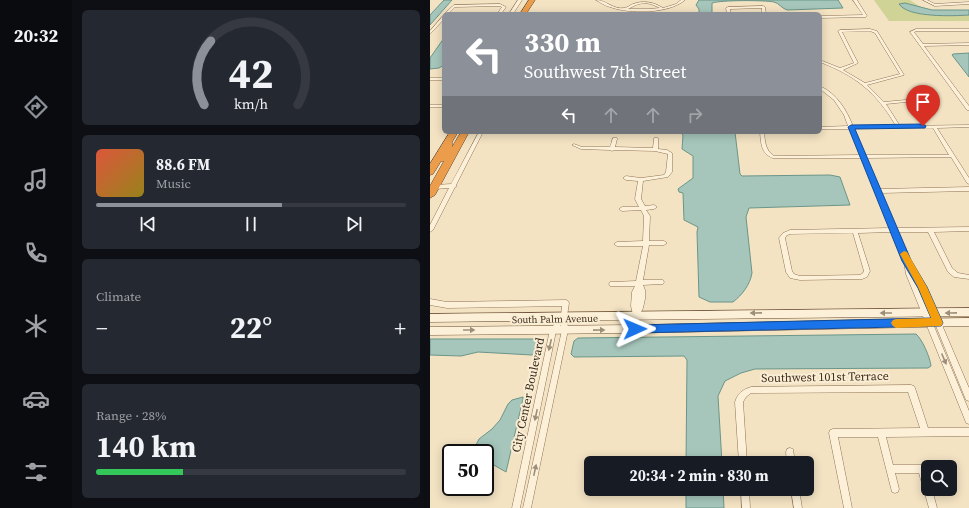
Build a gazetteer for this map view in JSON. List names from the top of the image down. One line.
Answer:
{"streets":{"main road":["South Palm Avenue"],"street":["Southwest 101st Terrace","City Center Boulevard"]},"crossings":[["South Palm Avenue","City Center Boulevard"]],"page":{"tabs":"20:32","turn":["330 m","Southwest 7th Street"],"song":["88.6 FM","Music"],"tile":["Climate",["Range · 28%","140 km"]],"heat":["−","22°","+"],"limit":"50","trip":"20:34 · 2 min · 830 m","gauge":["42","km/h"]}}
